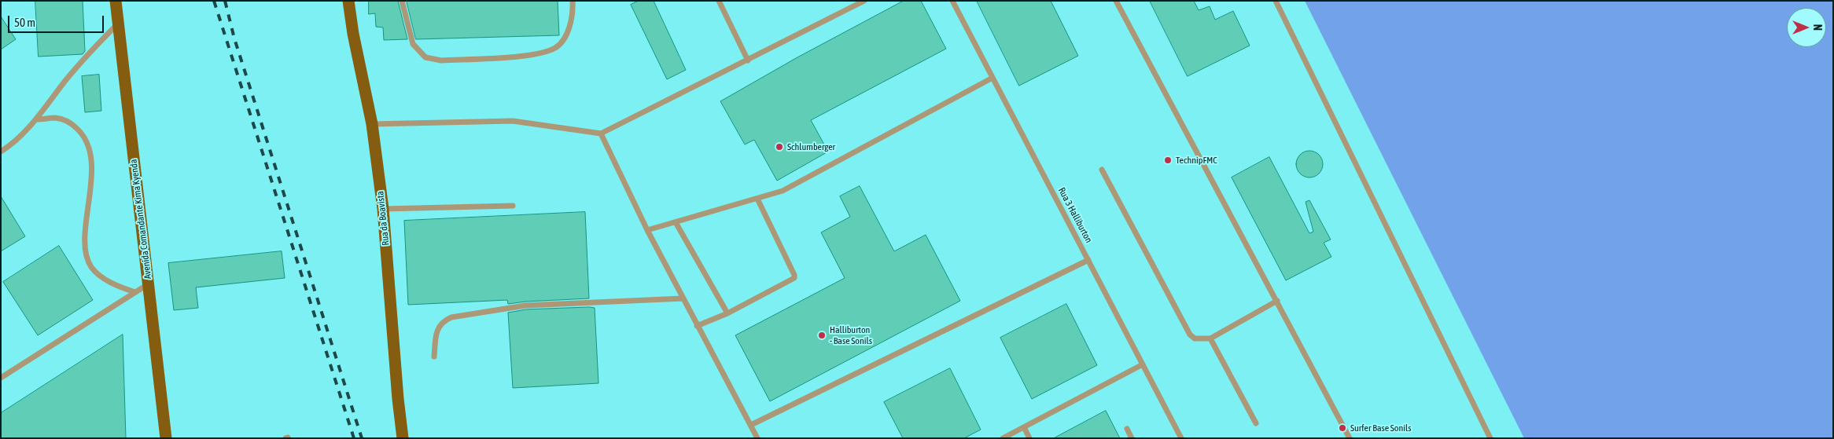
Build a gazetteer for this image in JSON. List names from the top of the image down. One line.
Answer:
{"streets":{"main road":["Rua da Boavista","Avenida Comandante Kima Kyenda"],"lane":["Rua 3 Halliburton"]},"places":["Schlumberger","TechnipFMC","Halliburton - Base Sonils","Surfer Base Sonils"],"scale_bar":"50 m","north":"right"}
